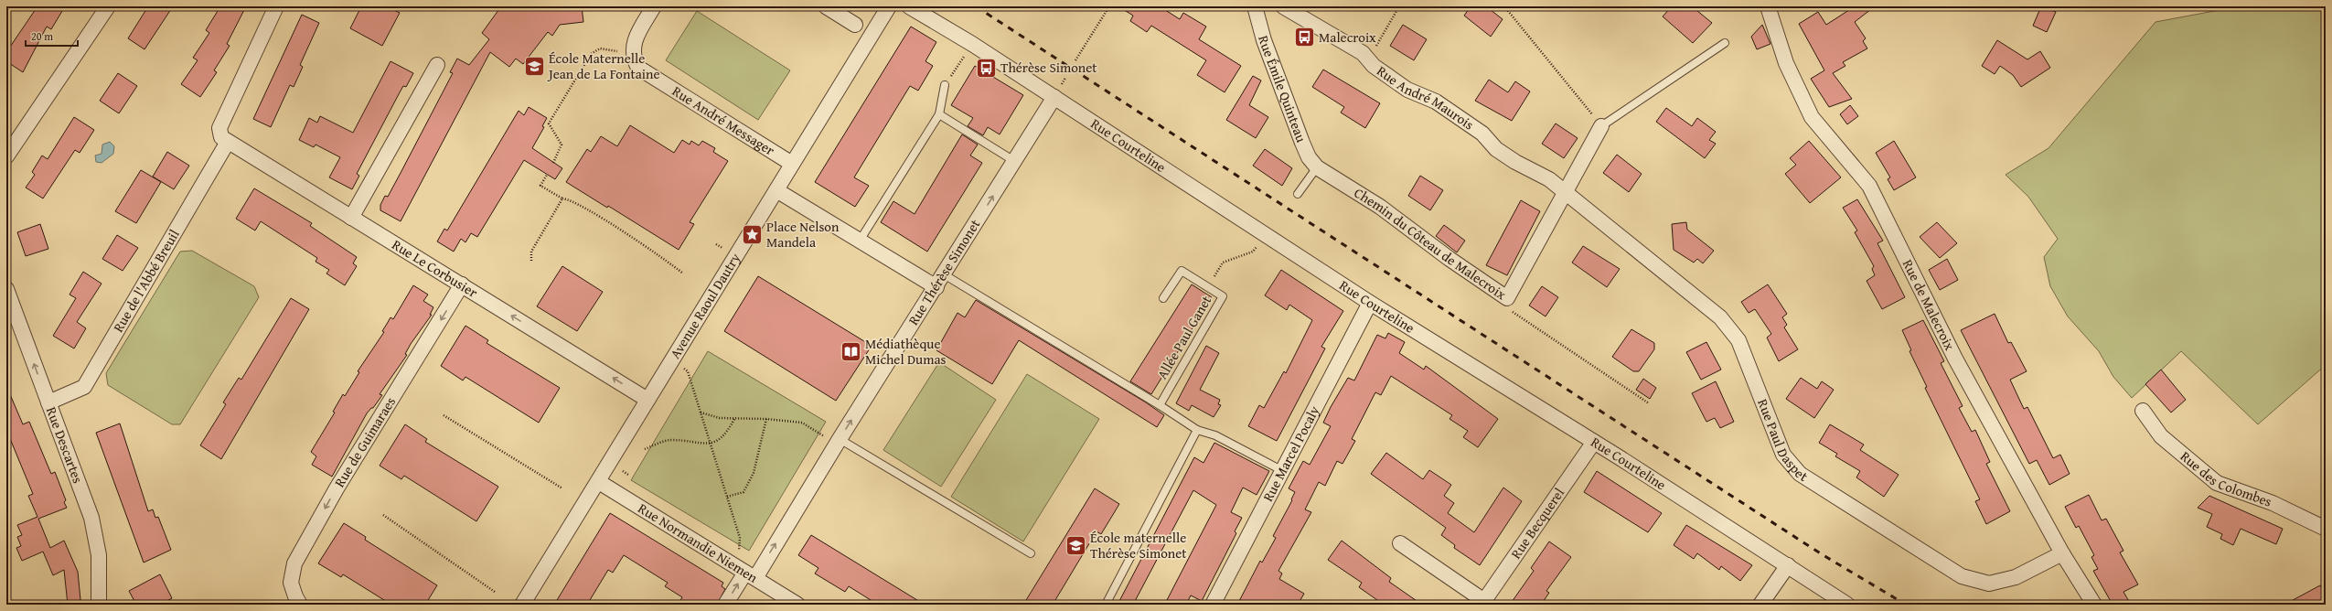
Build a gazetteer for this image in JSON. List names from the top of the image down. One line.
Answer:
{"streets":{"street":["Rue Émile Quinteau","Rue André Maurois","Rue André Messager","Rue Courteline","Chemin du Côteau de Malecroix","Rue Le Corbusier","Rue Thérèse Simonet","Rue de l'Abbé Breuil","Avenue Raoul Dautry","Rue de Malecroix","Rue Paul Daspet","Rue de Guimaraes","Rue Descartes","Rue Marcel Pocaly","Rue des Colombes","Rue Becquerel","Rue Normandie Niemen"],"lane":["Allée Paul Ganet"]},"crossings":[["Rue Émile Quinteau","Chemin du Côteau de Malecroix"],["Rue André Maurois","Chemin du Côteau de Malecroix"],["Rue André Maurois","Rue Paul Daspet"],["Rue André Messager","Avenue Raoul Dautry"],["Rue Courteline","Rue Thérèse Simonet"],["Rue Courteline","Rue Marcel Pocaly"],["Rue Courteline","Rue Becquerel"],["Chemin du Côteau de Malecroix","Rue Paul Daspet"],["Rue Le Corbusier","Rue de l'Abbé Breuil"],["Rue Le Corbusier","Avenue Raoul Dautry"],["Rue Le Corbusier","Rue de Guimaraes"],["Rue Thérèse Simonet","Rue Normandie Niemen"],["Rue de l'Abbé Breuil","Rue Descartes"],["Avenue Raoul Dautry","Rue Normandie Niemen"],["Rue de Malecroix","Rue Paul Daspet"]],"one_way":["Rue Le Corbusier","Rue Thérèse Simonet","Rue de Guimaraes","Rue Descartes"],"places":{"bus stop":["Malecroix","Thérèse Simonet"],"school or university":["École Maternelle Jean de La Fontaine","École maternelle Thérèse Simonet"],"place":["Place Nelson Mandela"],"library":["Médiathèque Michel Dumas"]},"scale_bar":"20 m"}
